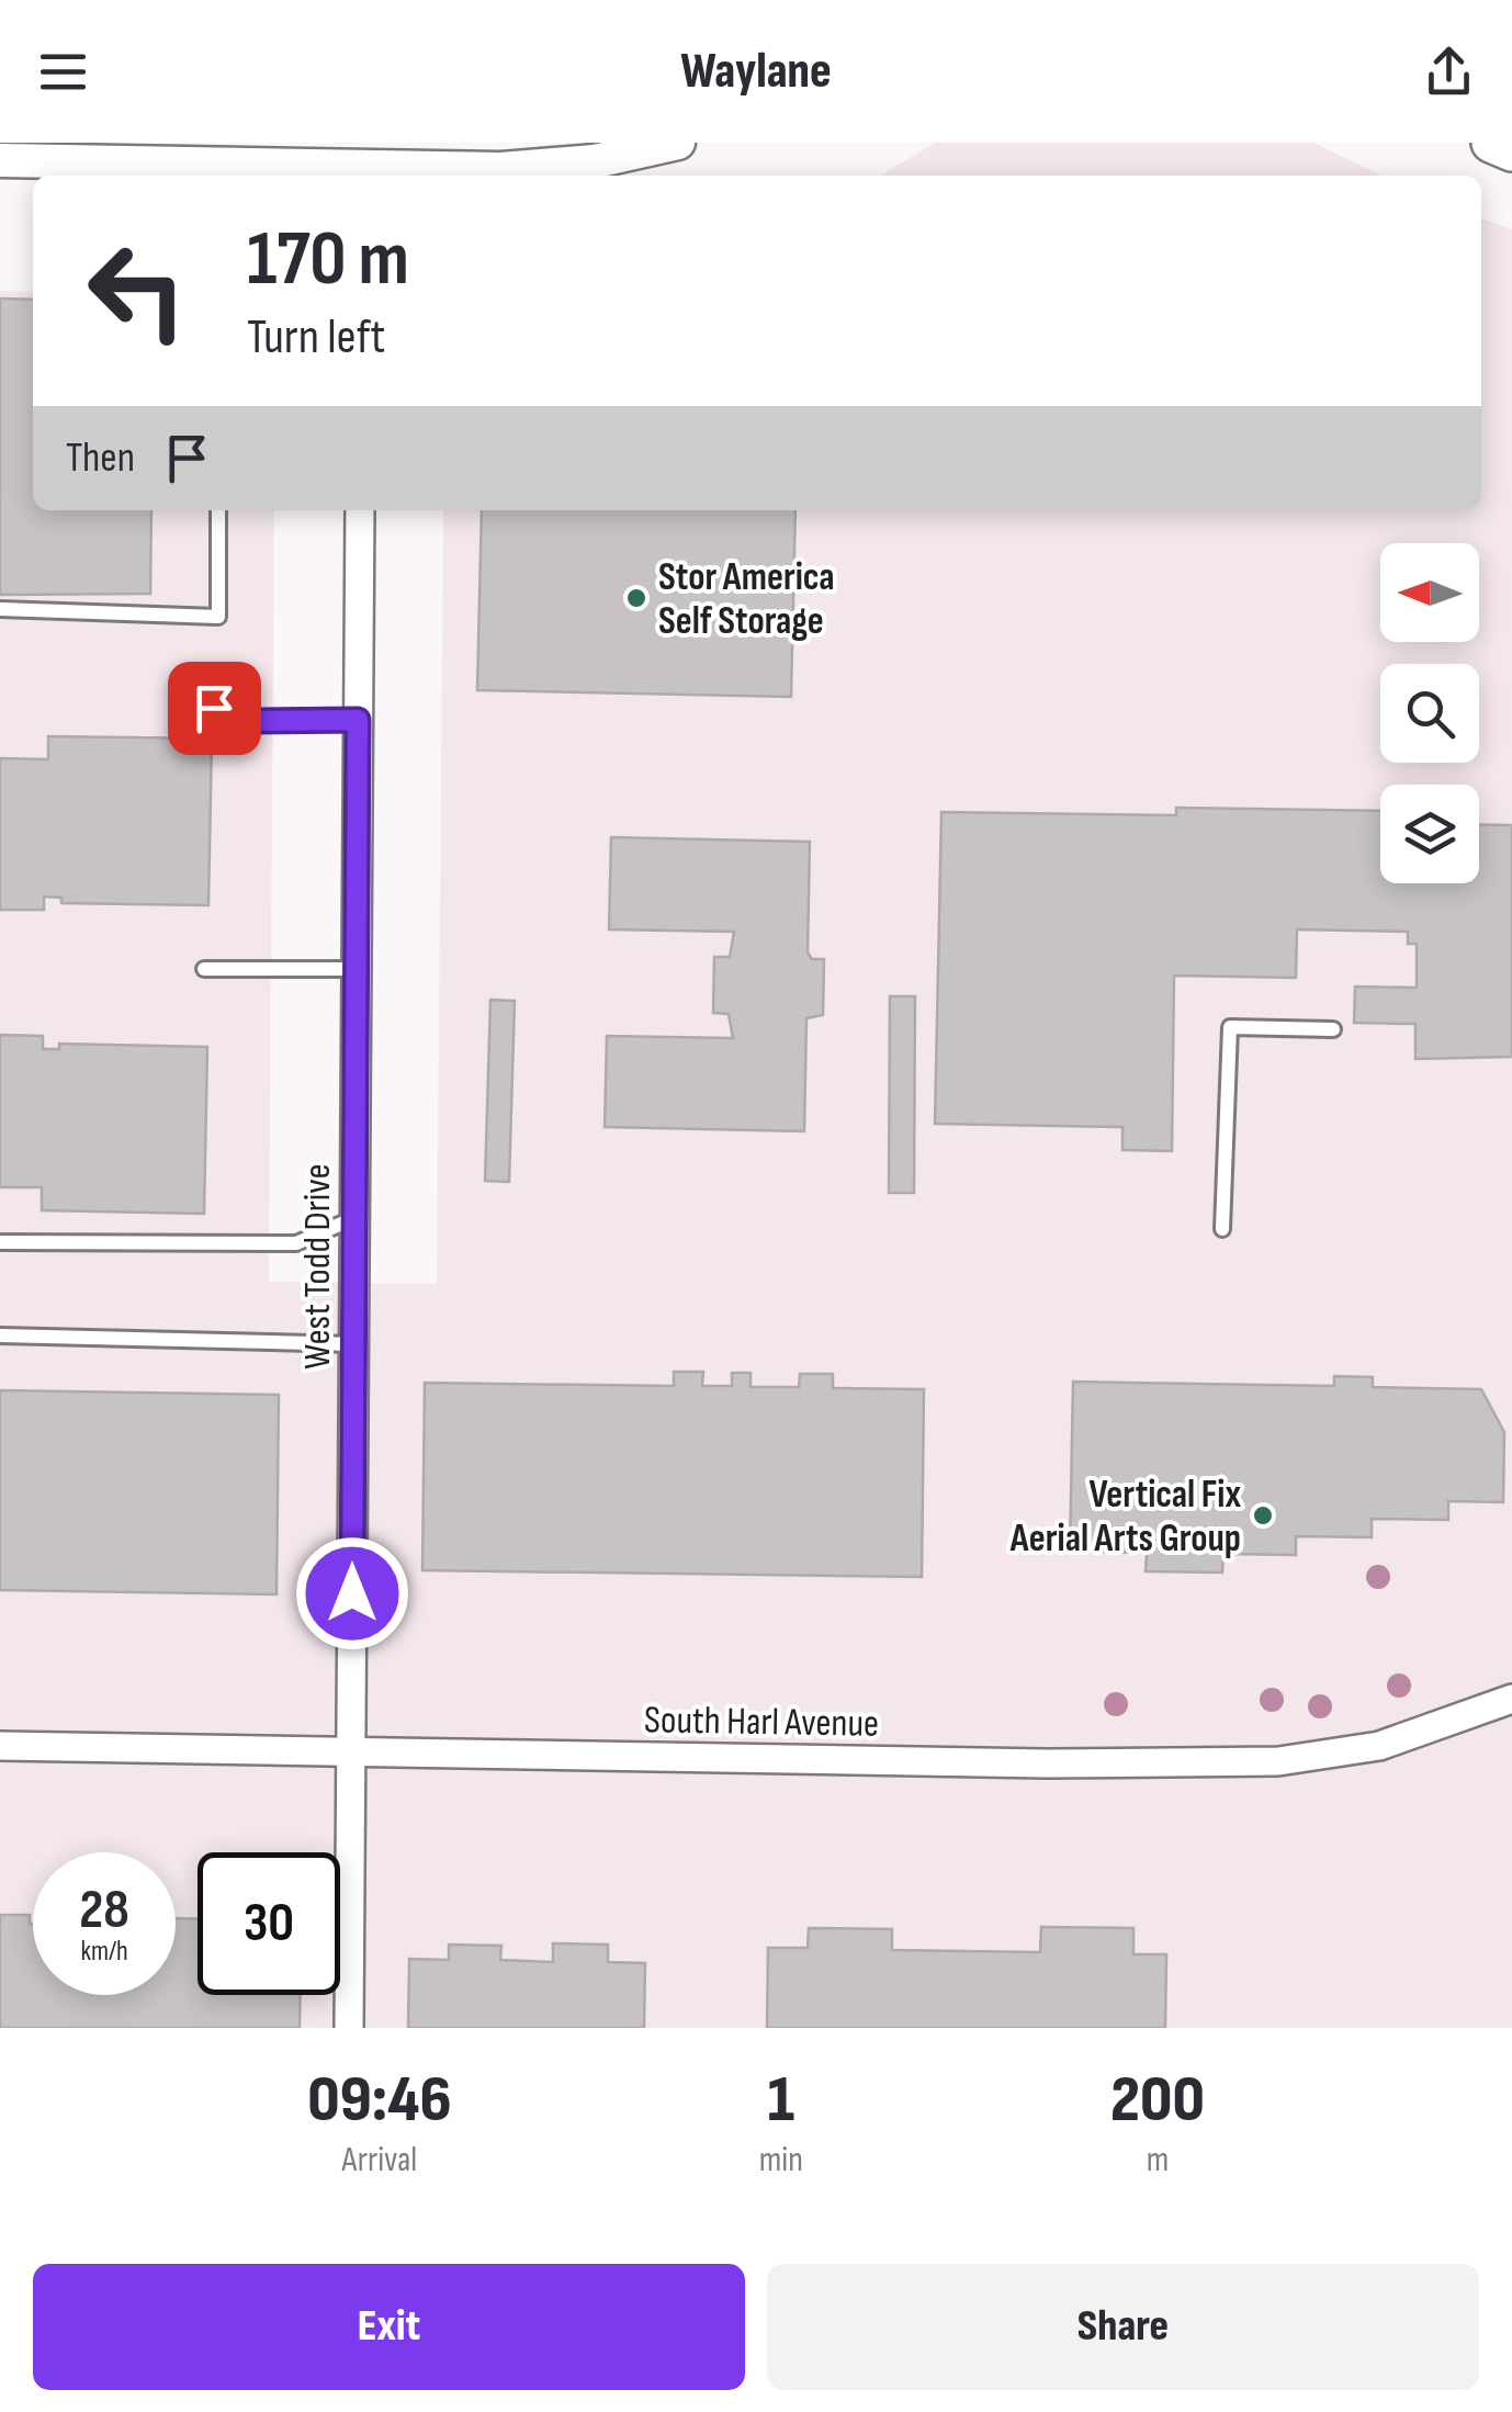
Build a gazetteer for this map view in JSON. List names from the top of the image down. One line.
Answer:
{"streets":{"street":["West Todd Drive","South Harl Avenue"]},"crossings":[["West Todd Drive","South Harl Avenue"]],"places":["Stor America Self Storage","Vertical Fix Aerial Arts Group"],"north":"left","page":{"header":"Waylane","turn":["170 m","Turn left"],"then":"Then","speed":"28 km/h","limit":"30","eta":["09:46","Arrival","1","min","200","m"],"buttons":["Exit","Share"]}}
